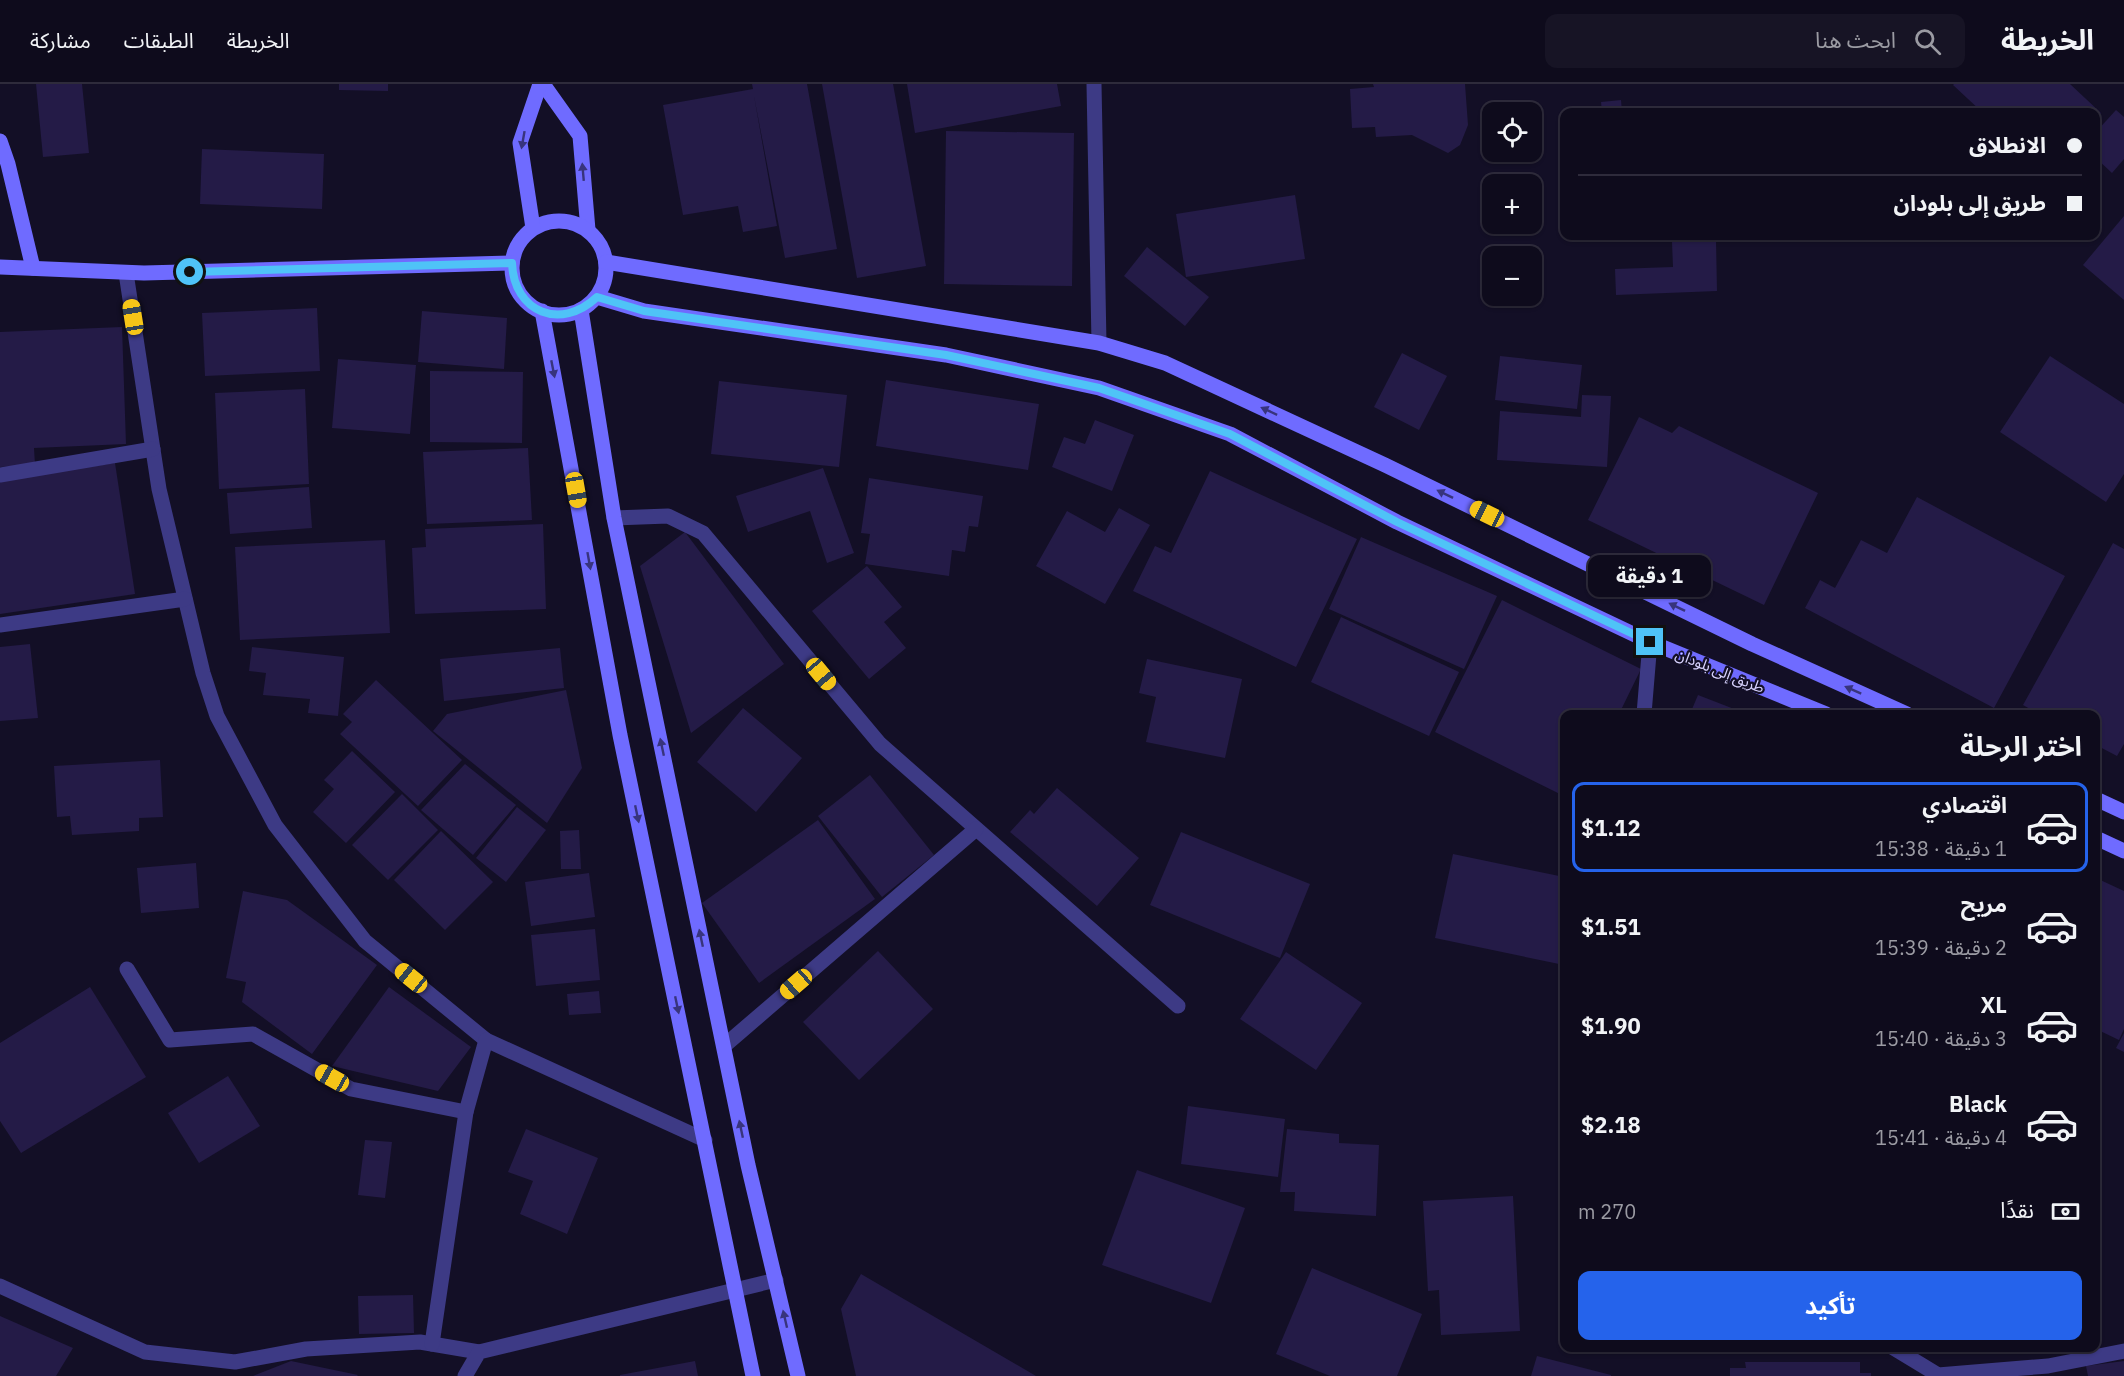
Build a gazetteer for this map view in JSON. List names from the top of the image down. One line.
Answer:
{"streets":{"main road":["طريق إلى بلودان"]},"page":{"header":"الخريطة","search":"ابحث هنا","nav":["الخريطة","الطبقات","مشاركة"],"map_buttons":["+","−"],"banner":["الانطلاق","طريق إلى بلودان"],"bubble":"1 دقيقة","heading":"اختر الرحلة","list":[{"name":"اقتصادي","note":"1 دقيقة · 15:38","value":"$1.12"},{"name":"مريح","note":"2 دقيقة · 15:39","value":"$1.51"},{"name":"XL","note":"3 دقيقة · 15:40","value":"$1.90"},{"name":"Black","note":"4 دقيقة · 15:41","value":"$2.18"}],"pay":["نقدًا","270 m"],"buttons":"تأكيد"}}
